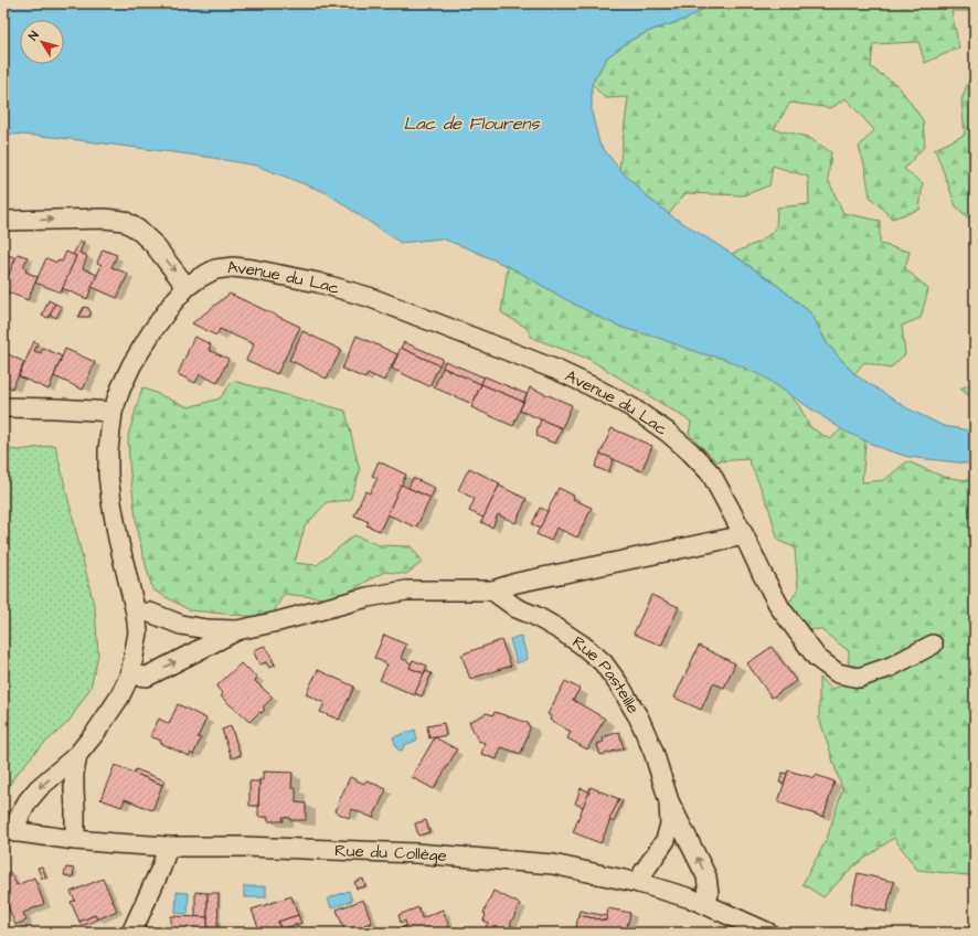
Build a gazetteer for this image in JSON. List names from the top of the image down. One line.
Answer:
{"streets":{"street":["Avenue du Lac","Rue Pasteille","Rue du Collège"]},"crossings":[["Rue Pasteille","Rue du Collège"]],"water":["Lac de Flourens"],"north":"top left"}
